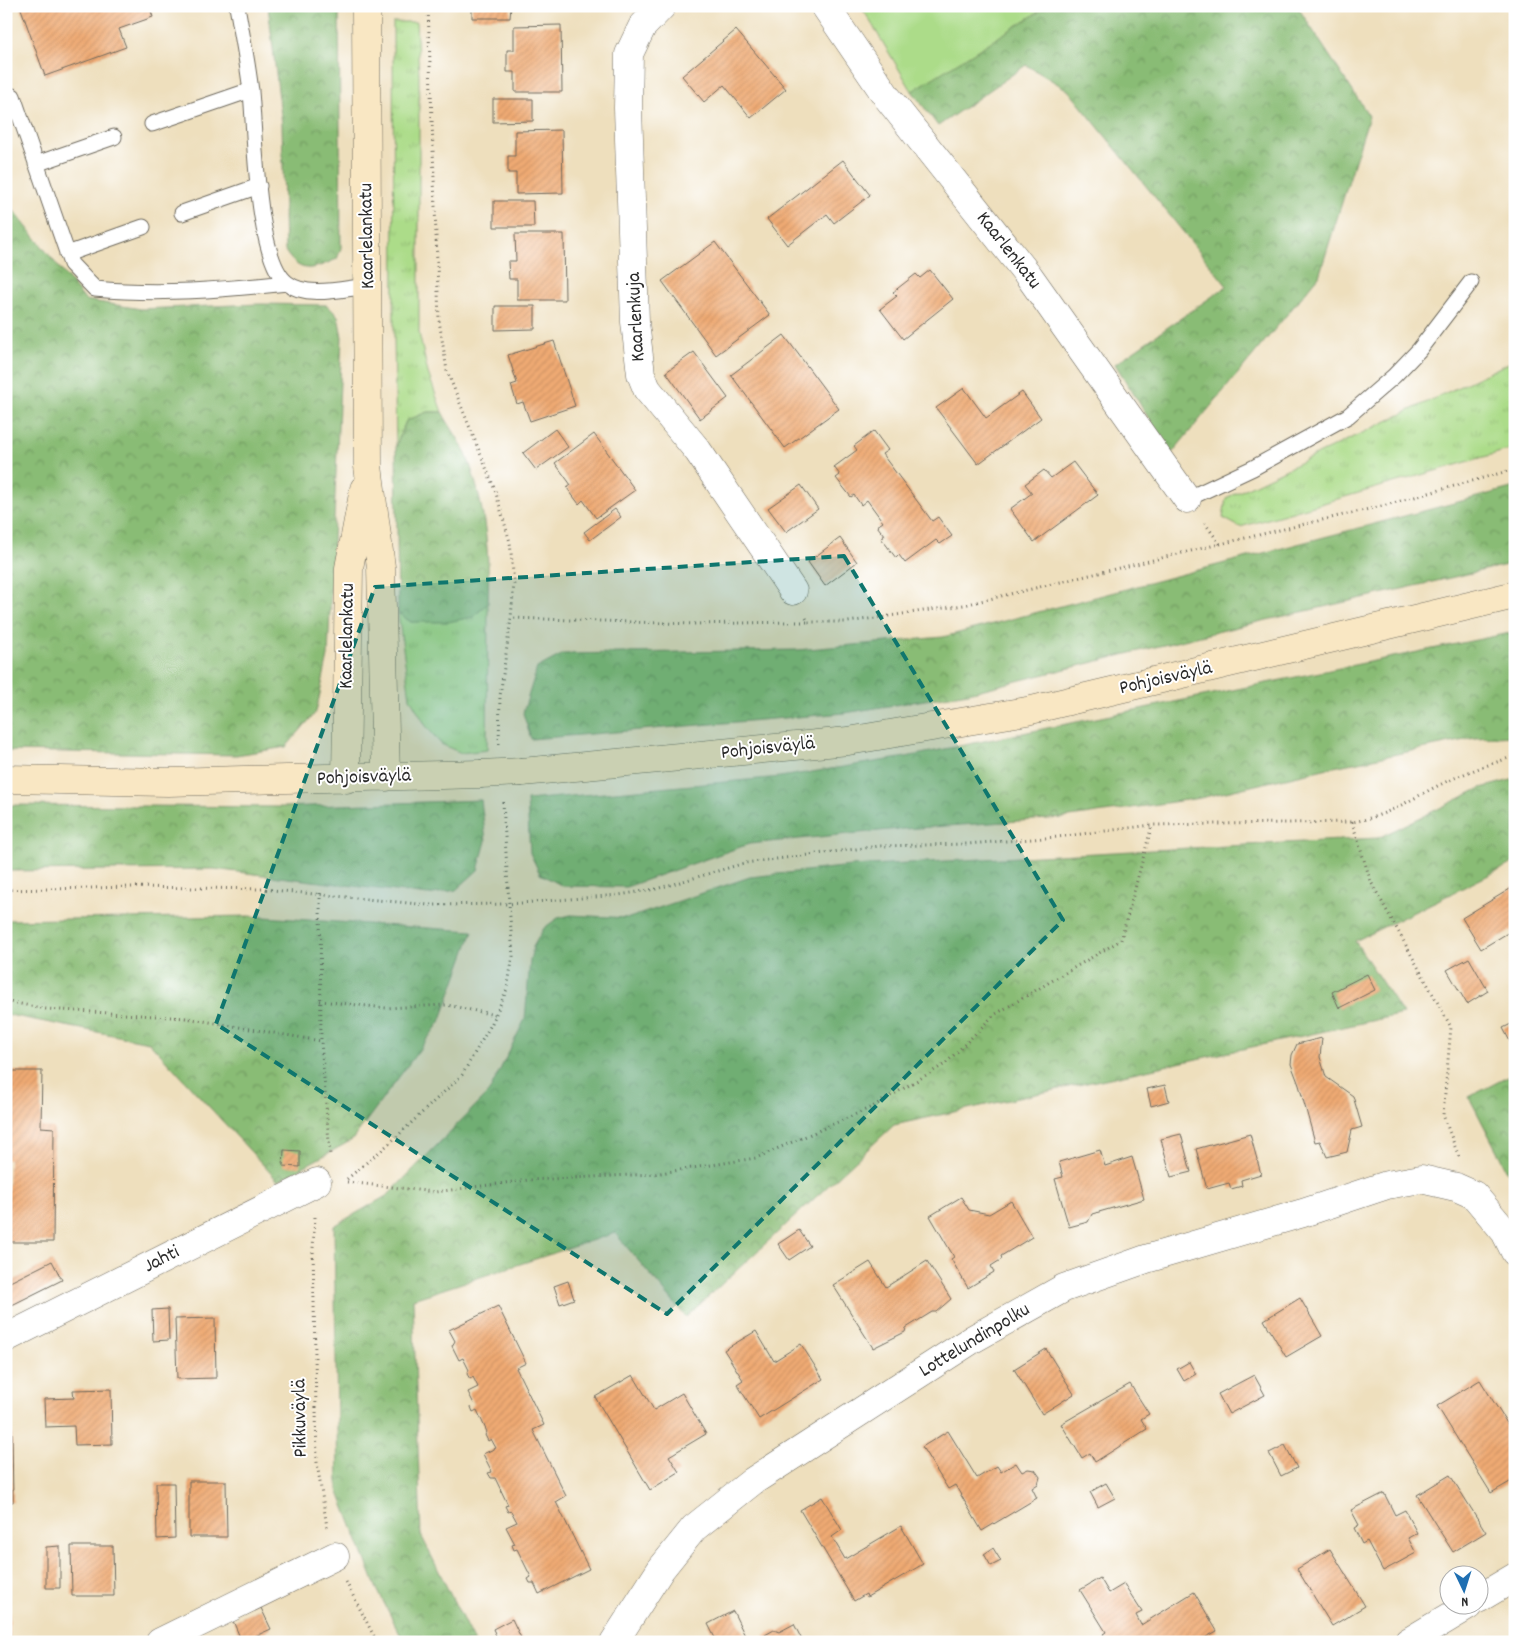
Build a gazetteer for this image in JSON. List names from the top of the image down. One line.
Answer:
{"streets":{"main road":["Kaarlelankatu","Pohjoisväylä"],"street":["Kaarlenkatu","Kaarlenkuja","Jahti","Lottelundinpolku"],"path":["Pikkuväylä"]},"crossings":[["Kaarlelankatu","Pohjoisväylä"],["Jahti","Pikkuväylä"]],"north":"bottom"}
